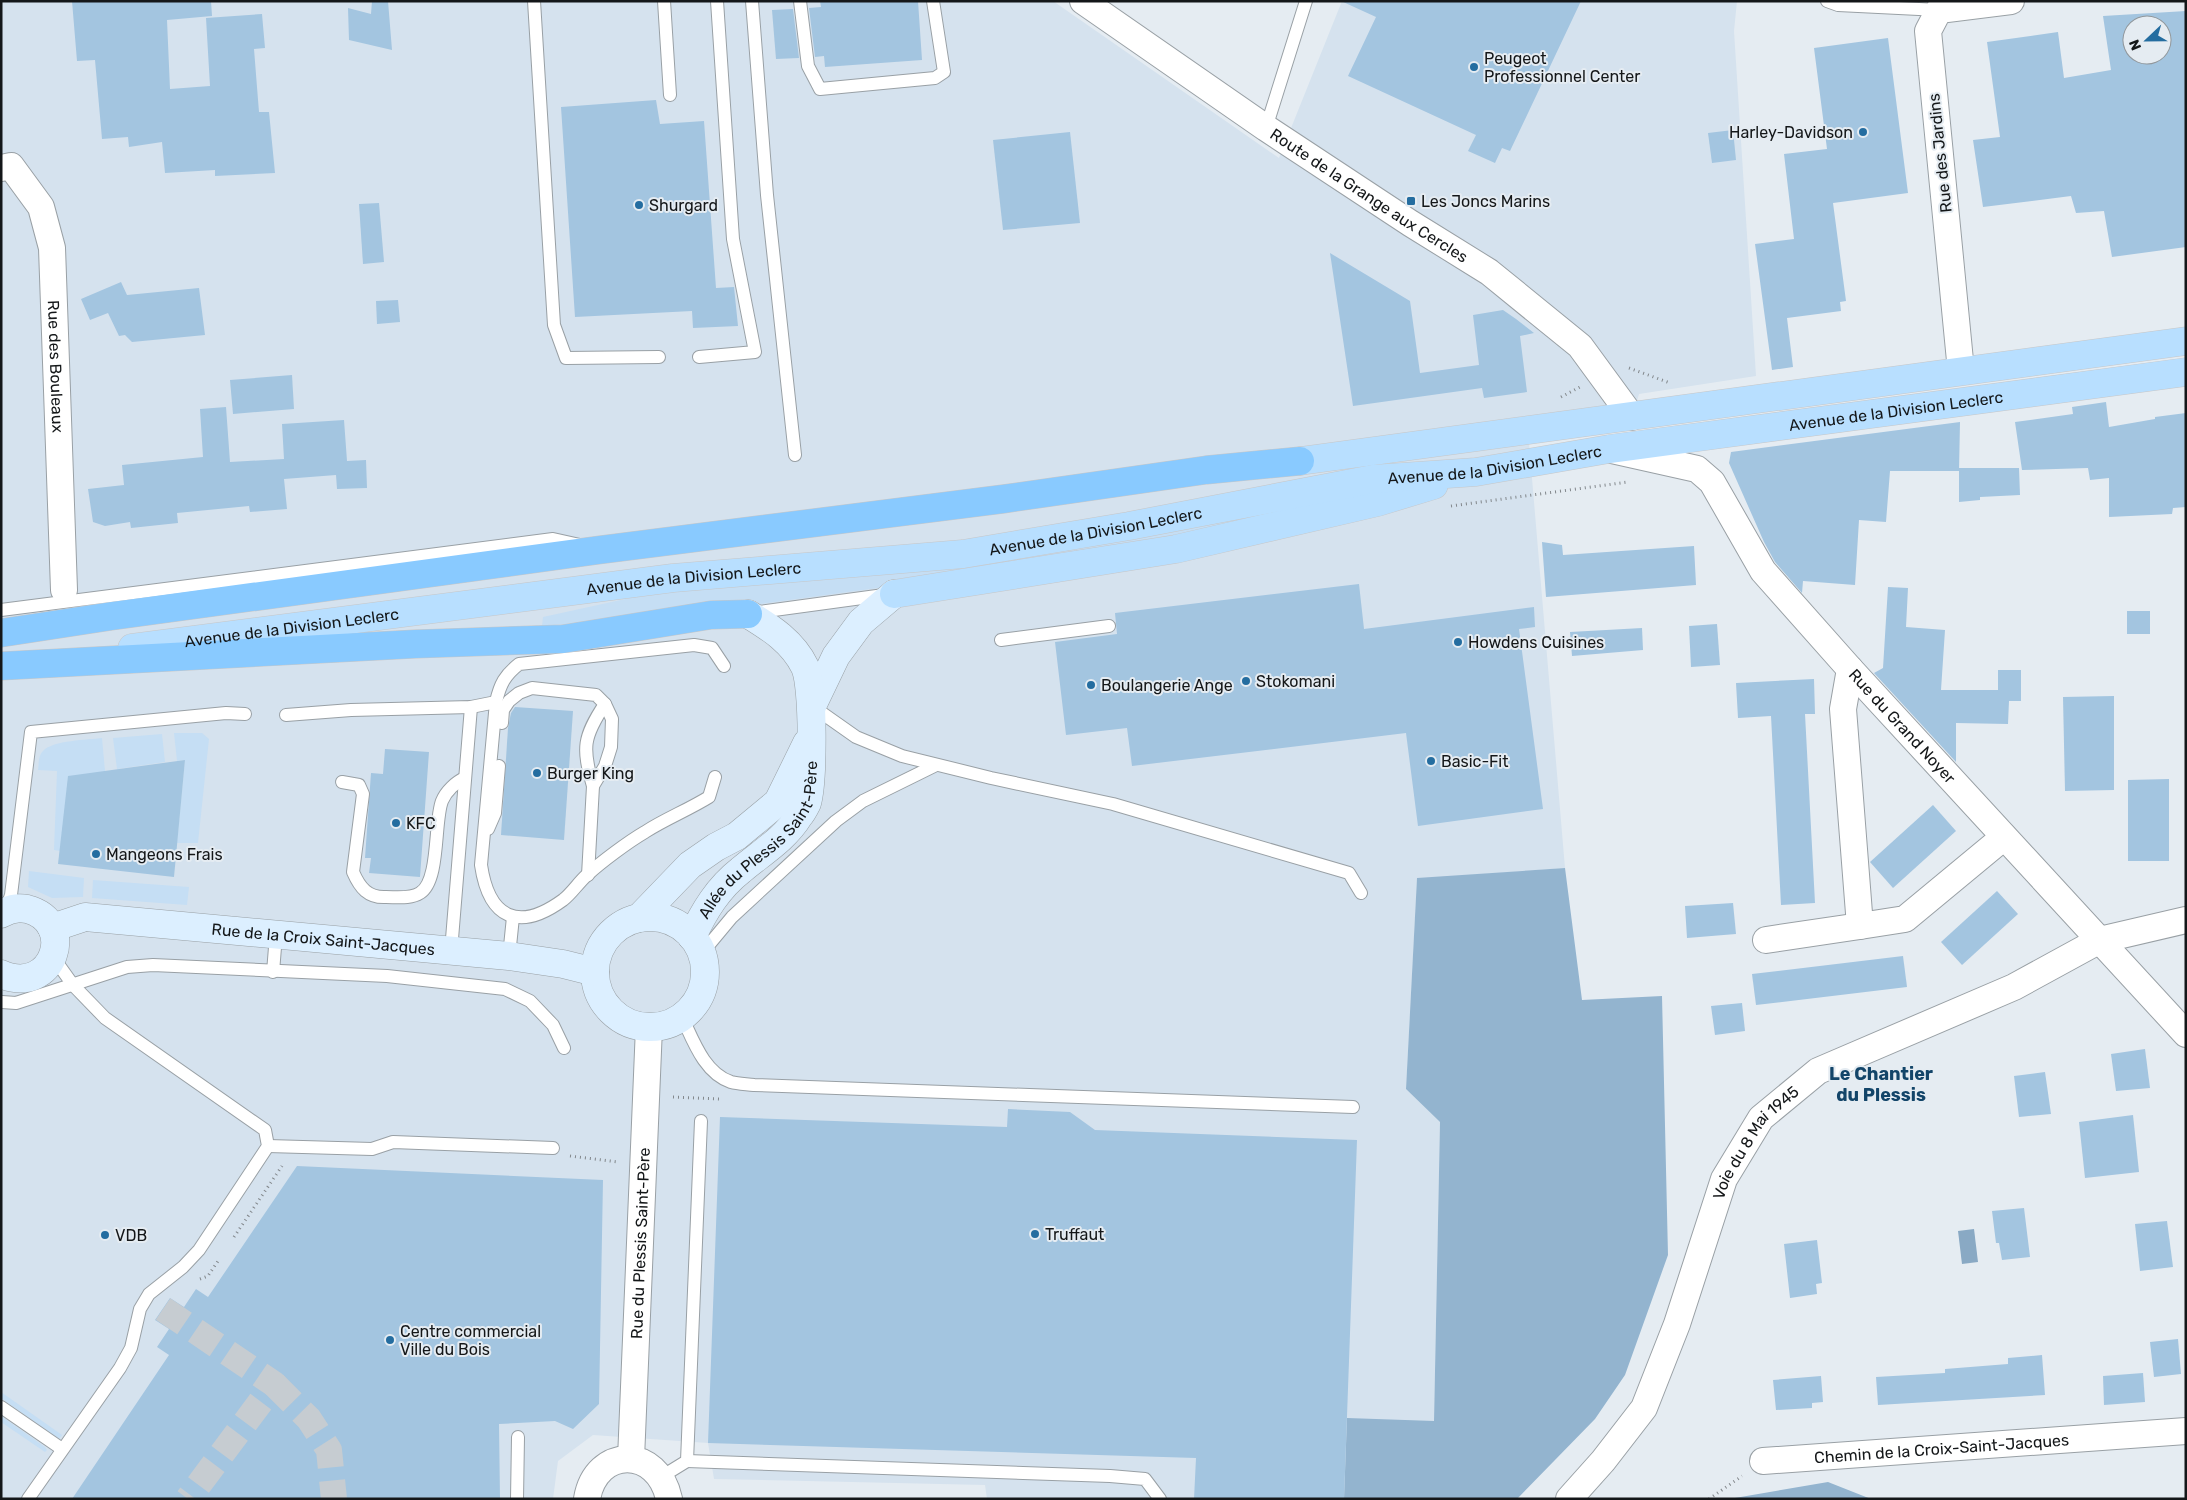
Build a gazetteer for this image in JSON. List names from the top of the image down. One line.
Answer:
{"streets":{"highway":["Avenue de la Division Leclerc"],"street":["Rue des Jardins","Route de la Grange aux Cercles","Rue des Bouleaux","Rue du Grand Noyer","Allée du Plessis Saint-Père","Rue de la Croix Saint-Jacques","Voie du 8 Mai 1945","Rue du Plessis Saint-Père","Chemin de la Croix-Saint-Jacques"]},"crossings":[["Rue des Jardins","Avenue de la Division Leclerc"],["Route de la Grange aux Cercles","Avenue de la Division Leclerc"],["Avenue de la Division Leclerc","Rue du Grand Noyer"],["Rue du Grand Noyer","Voie du 8 Mai 1945"],["Allée du Plessis Saint-Père","Rue de la Croix Saint-Jacques"],["Allée du Plessis Saint-Père","Rue du Plessis Saint-Père"],["Rue de la Croix Saint-Jacques","Rue du Plessis Saint-Père"]],"districts":["Le Chantier du Plessis"],"places":{"other":["Peugeot Professionnel Center","Harley-Davidson","Shurgard","Howdens Cuisines","Stokomani","Boulangerie Ange","Basic-Fit","Burger King","KFC","Mangeons Frais","Truffaut","VDB","Centre commercial Ville du Bois"],"transit":["Les Joncs Marins"]},"north":"left"}
